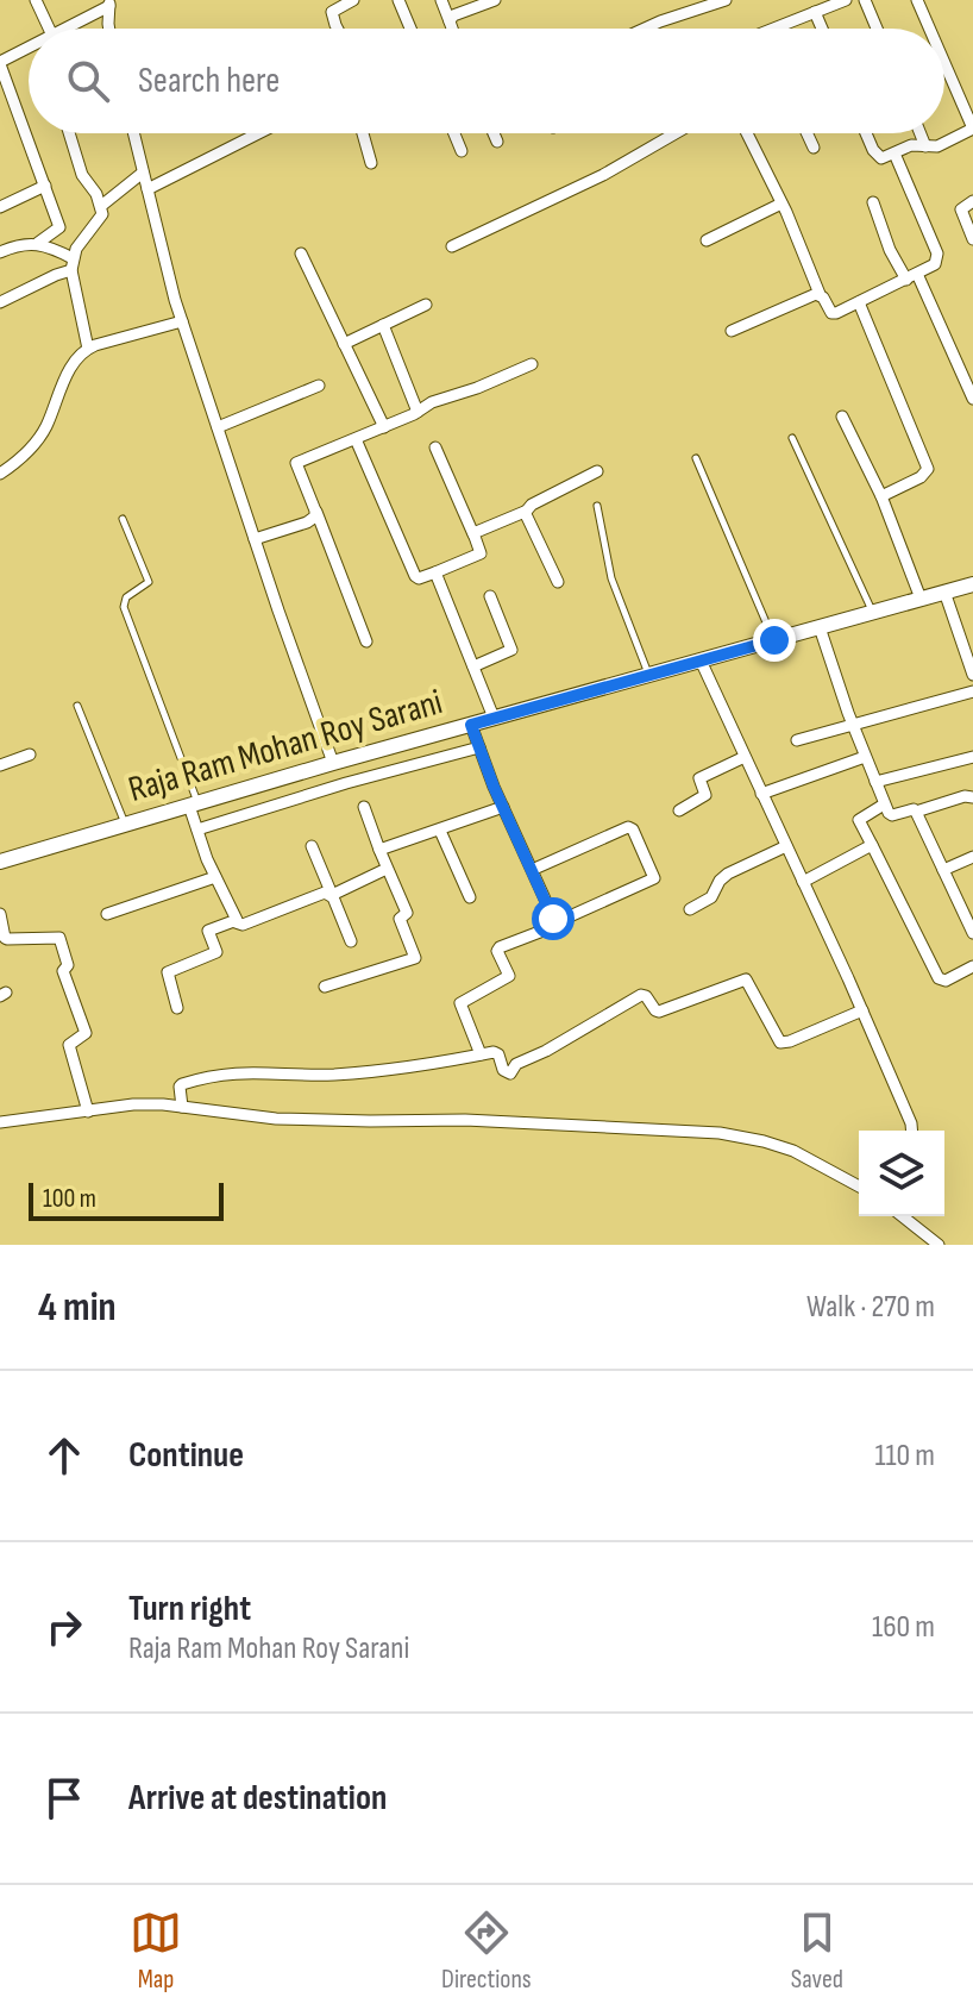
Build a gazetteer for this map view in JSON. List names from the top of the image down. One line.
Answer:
{"streets":{"street":["Raja Ram Mohan Roy Sarani"]},"scale_bar":"100 m","page":{"search":"Search here","scale":"100 m","heading":["4 min","Walk · 270 m"],"list":[["Continue","110 m"],["Turn right","Raja Ram Mohan Roy Sarani","160 m"],"Arrive at destination"],"nav":["Map","Directions","Saved"]}}
